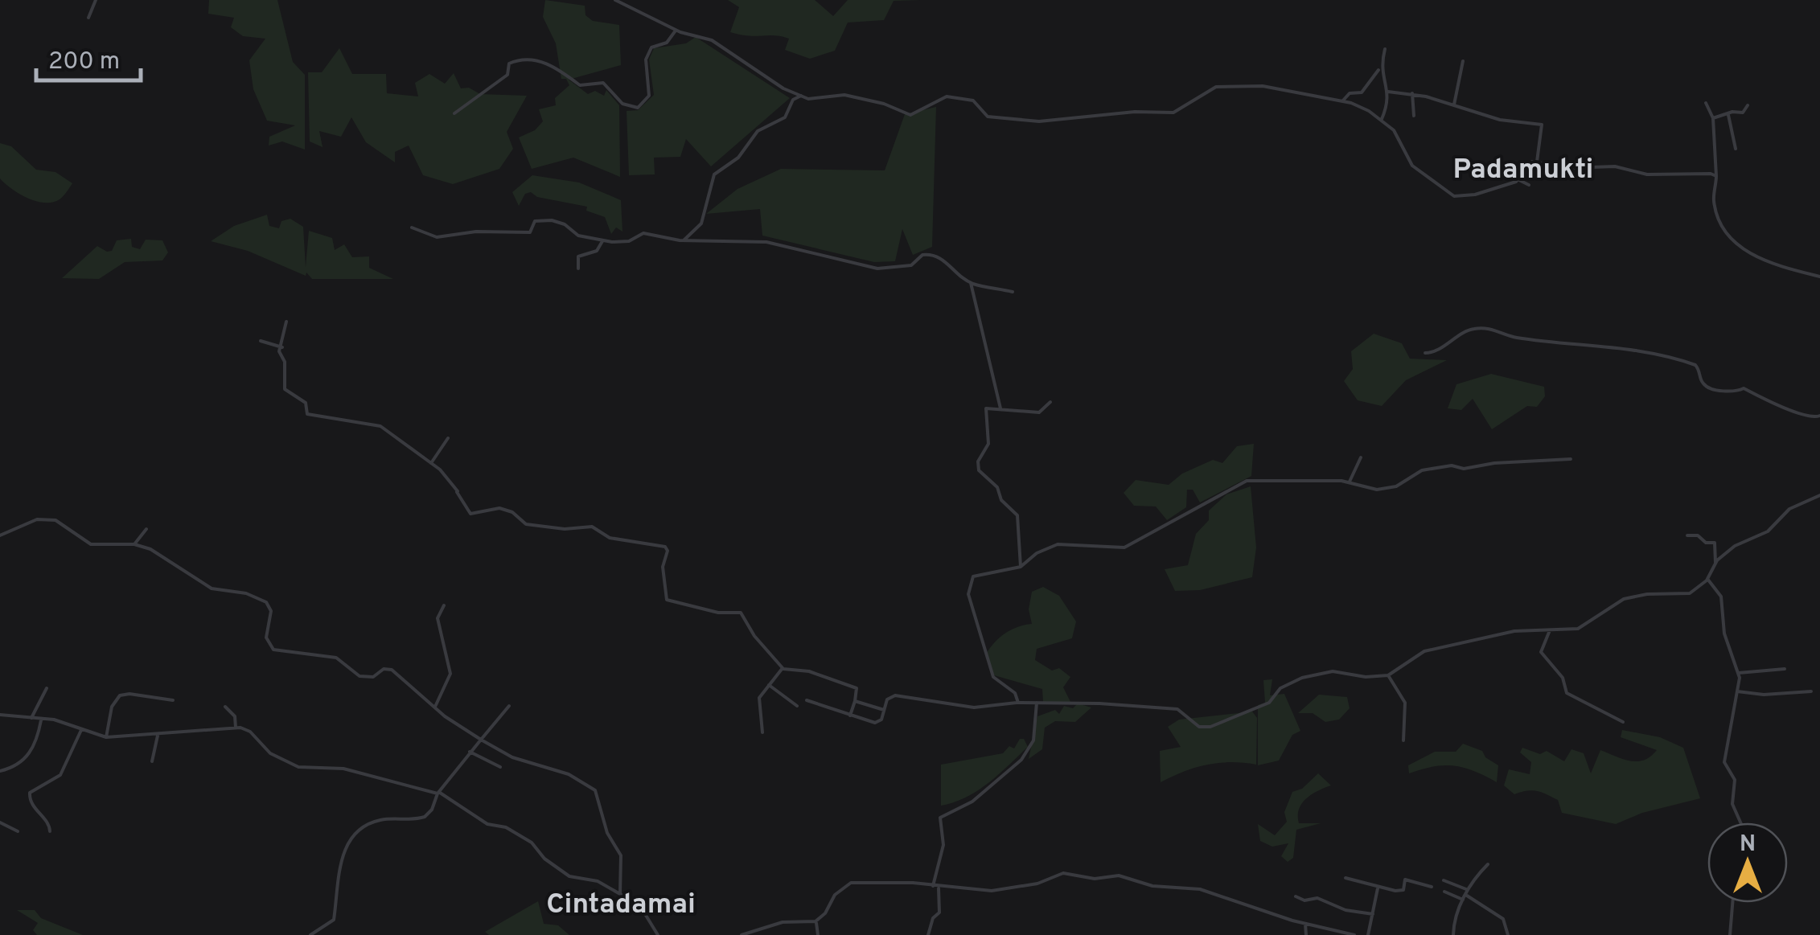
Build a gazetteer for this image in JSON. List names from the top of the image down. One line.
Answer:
{"districts":["Padamukti","Cintadamai"],"scale_bar":"200 m","north":"top"}
